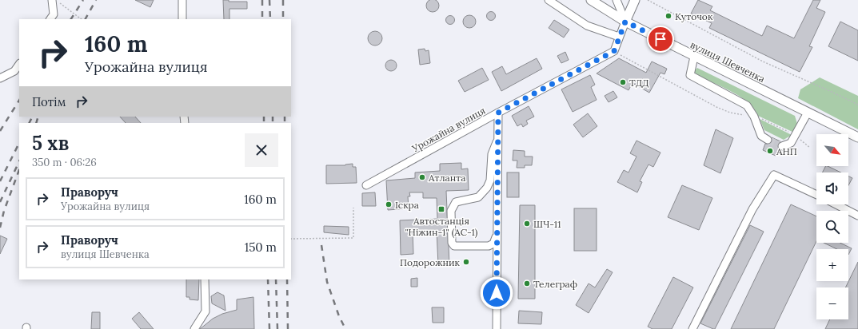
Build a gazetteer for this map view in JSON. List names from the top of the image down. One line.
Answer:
{"streets":{"main road":["вулиця Шевченка"],"street":["Урожайна вулиця"]},"places":{"other":["Куточок","ТДД","АНП","Атланта","Іскра","ШЧ-11","Подорожник","Телеграф"],"transit":["Автостанція \"Ніжин-1\" (АС-1)"]},"north":"bottom right","page":{"turn":["160 m","Урожайна вулиця"],"then":"Потім","heading":["5 хв","350 m · 06:26"],"map_buttons":["+","−"],"list":[{"name":"Праворуч","note":"Урожайна вулиця","value":"160 m"},{"name":"Праворуч","note":"вулиця Шевченка","value":"150 m"}]}}
